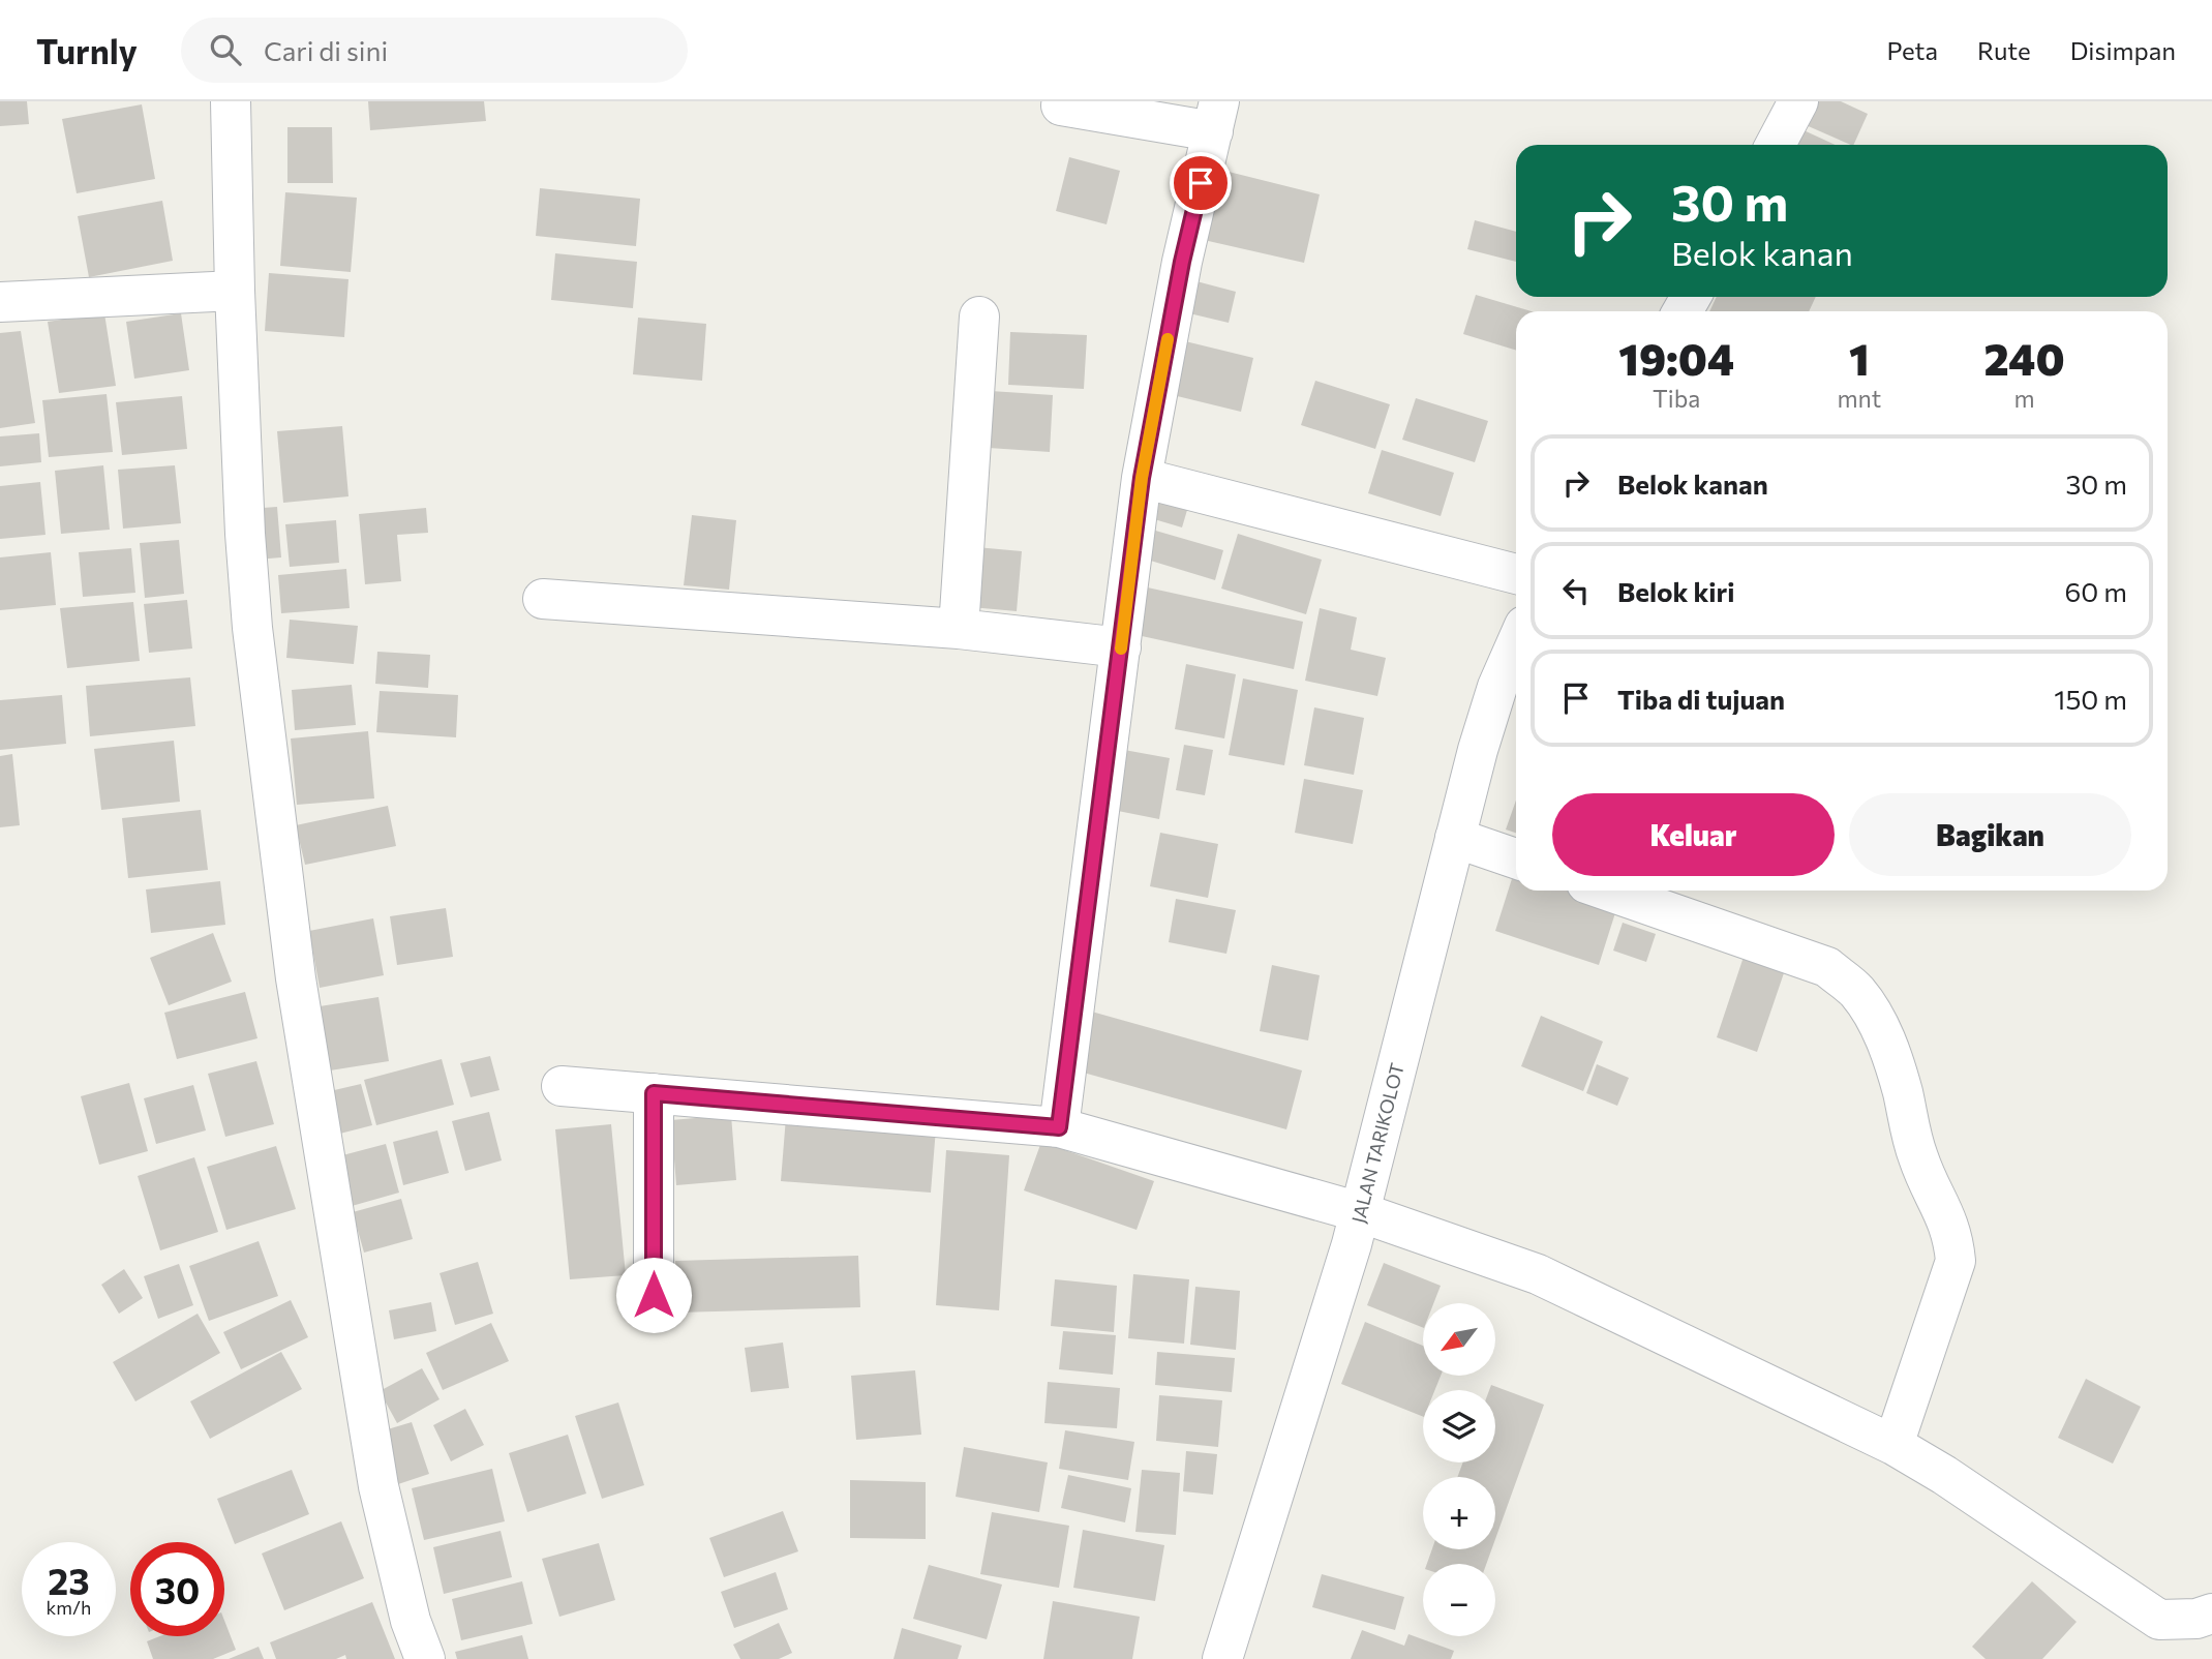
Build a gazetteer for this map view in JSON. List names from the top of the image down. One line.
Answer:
{"streets":{"street":["JALAN TARIKOLOT"]},"north":"bottom left","page":{"header":"Turnly","search":"Cari di sini","nav":["Peta","Rute","Disimpan"],"turn":["30 m","Belok kanan"],"eta":["19:04","Tiba","1","mnt","240","m"],"list":[{"name":"Belok kanan","value":"30 m"},{"name":"Belok kiri","value":"60 m"},{"name":"Tiba di tujuan","value":"150 m"}],"buttons":["Keluar","Bagikan"],"map_buttons":["+","−"],"speed":"23 km/h","limit":"30"}}
